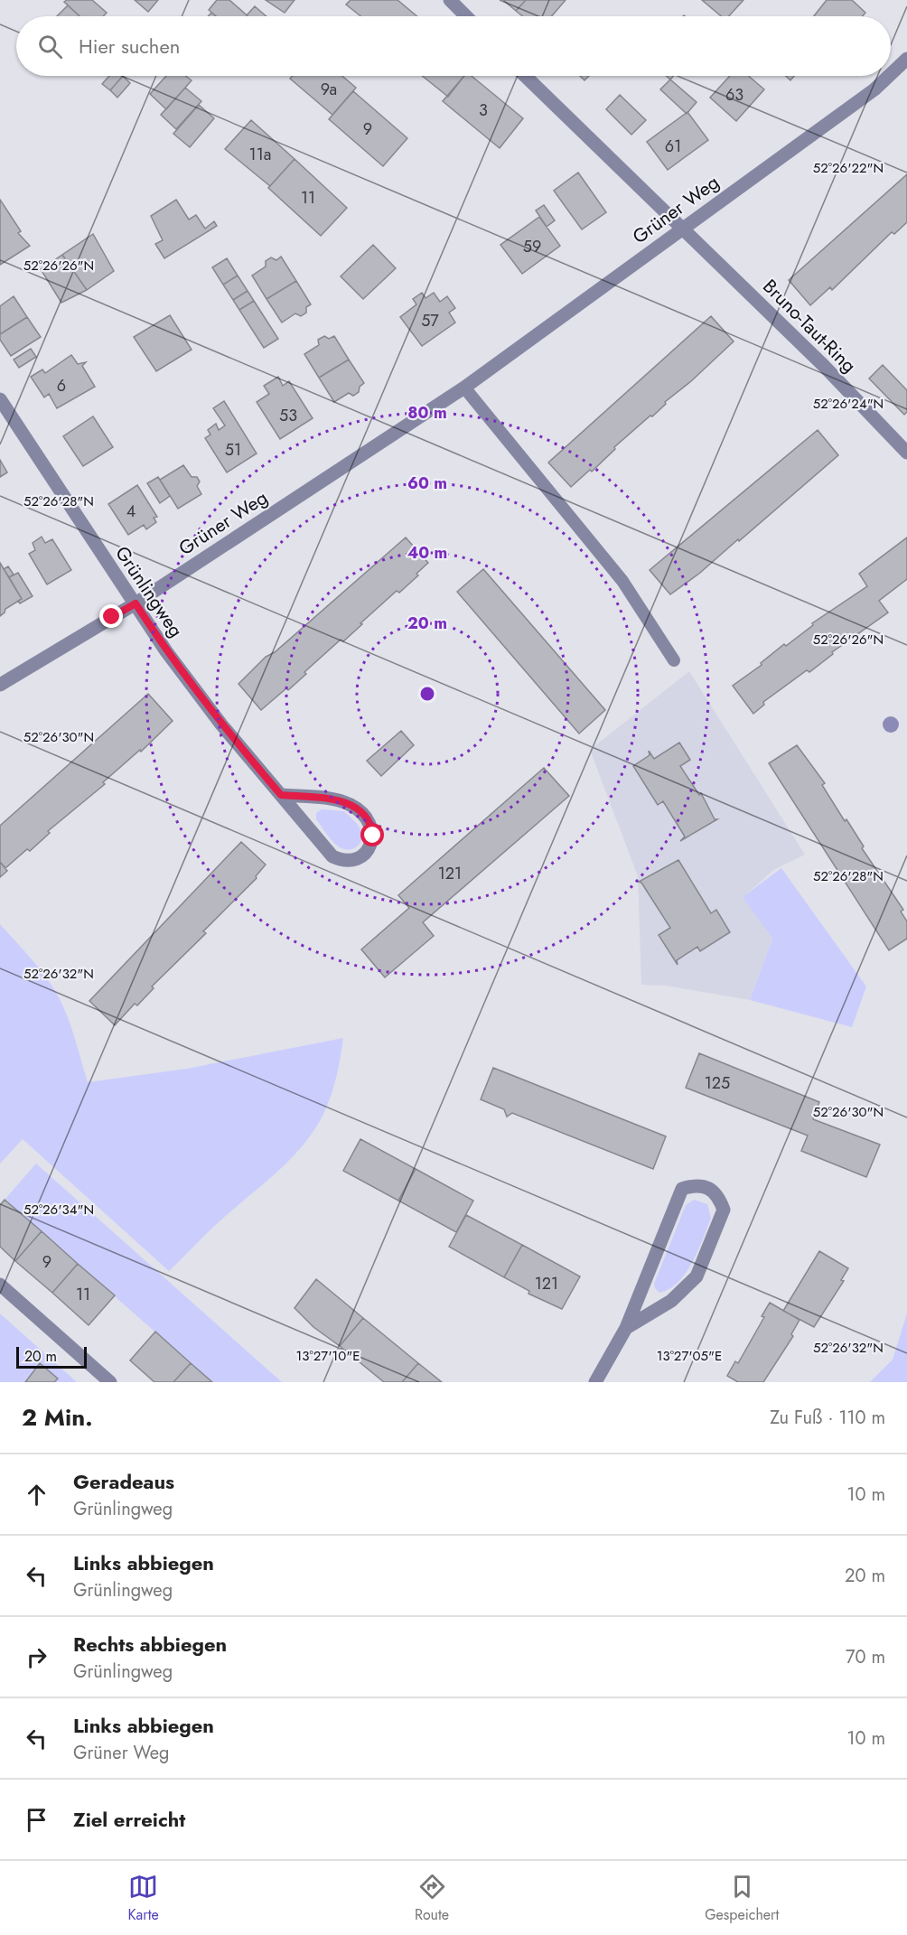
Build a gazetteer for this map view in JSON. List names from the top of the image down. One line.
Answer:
{"streets":{"street":["Grüner Weg","Bruno-Taut-Ring","Grünlingweg"]},"crossings":[["Grüner Weg","Bruno-Taut-Ring"],["Grüner Weg","Grünlingweg"]],"house_numbers":["9a","63","3","9","61","11a","11","59","57","6","53","51","4","121","125","9","121","11"],"scale_bar":"20 m","page":{"search":"Hier suchen","scale":"20 m","heading":["2 Min.","Zu Fuß · 110 m"],"list":[["Geradeaus","Grünlingweg","10 m"],["Links abbiegen","Grünlingweg","20 m"],["Rechts abbiegen","Grünlingweg","70 m"],["Links abbiegen","Grüner Weg","10 m"],"Ziel erreicht"],"nav":["Karte","Route","Gespeichert"]},"coordinates":["52°26'22\"N","52°26'26\"N","52°26'24\"N","52°26'28\"N","52°26'30\"N","52°26'32\"N","52°26'34\"N","13°27'10\"E","13°27'05\"E"],"rings":["80 m","60 m","40 m","20 m"]}
